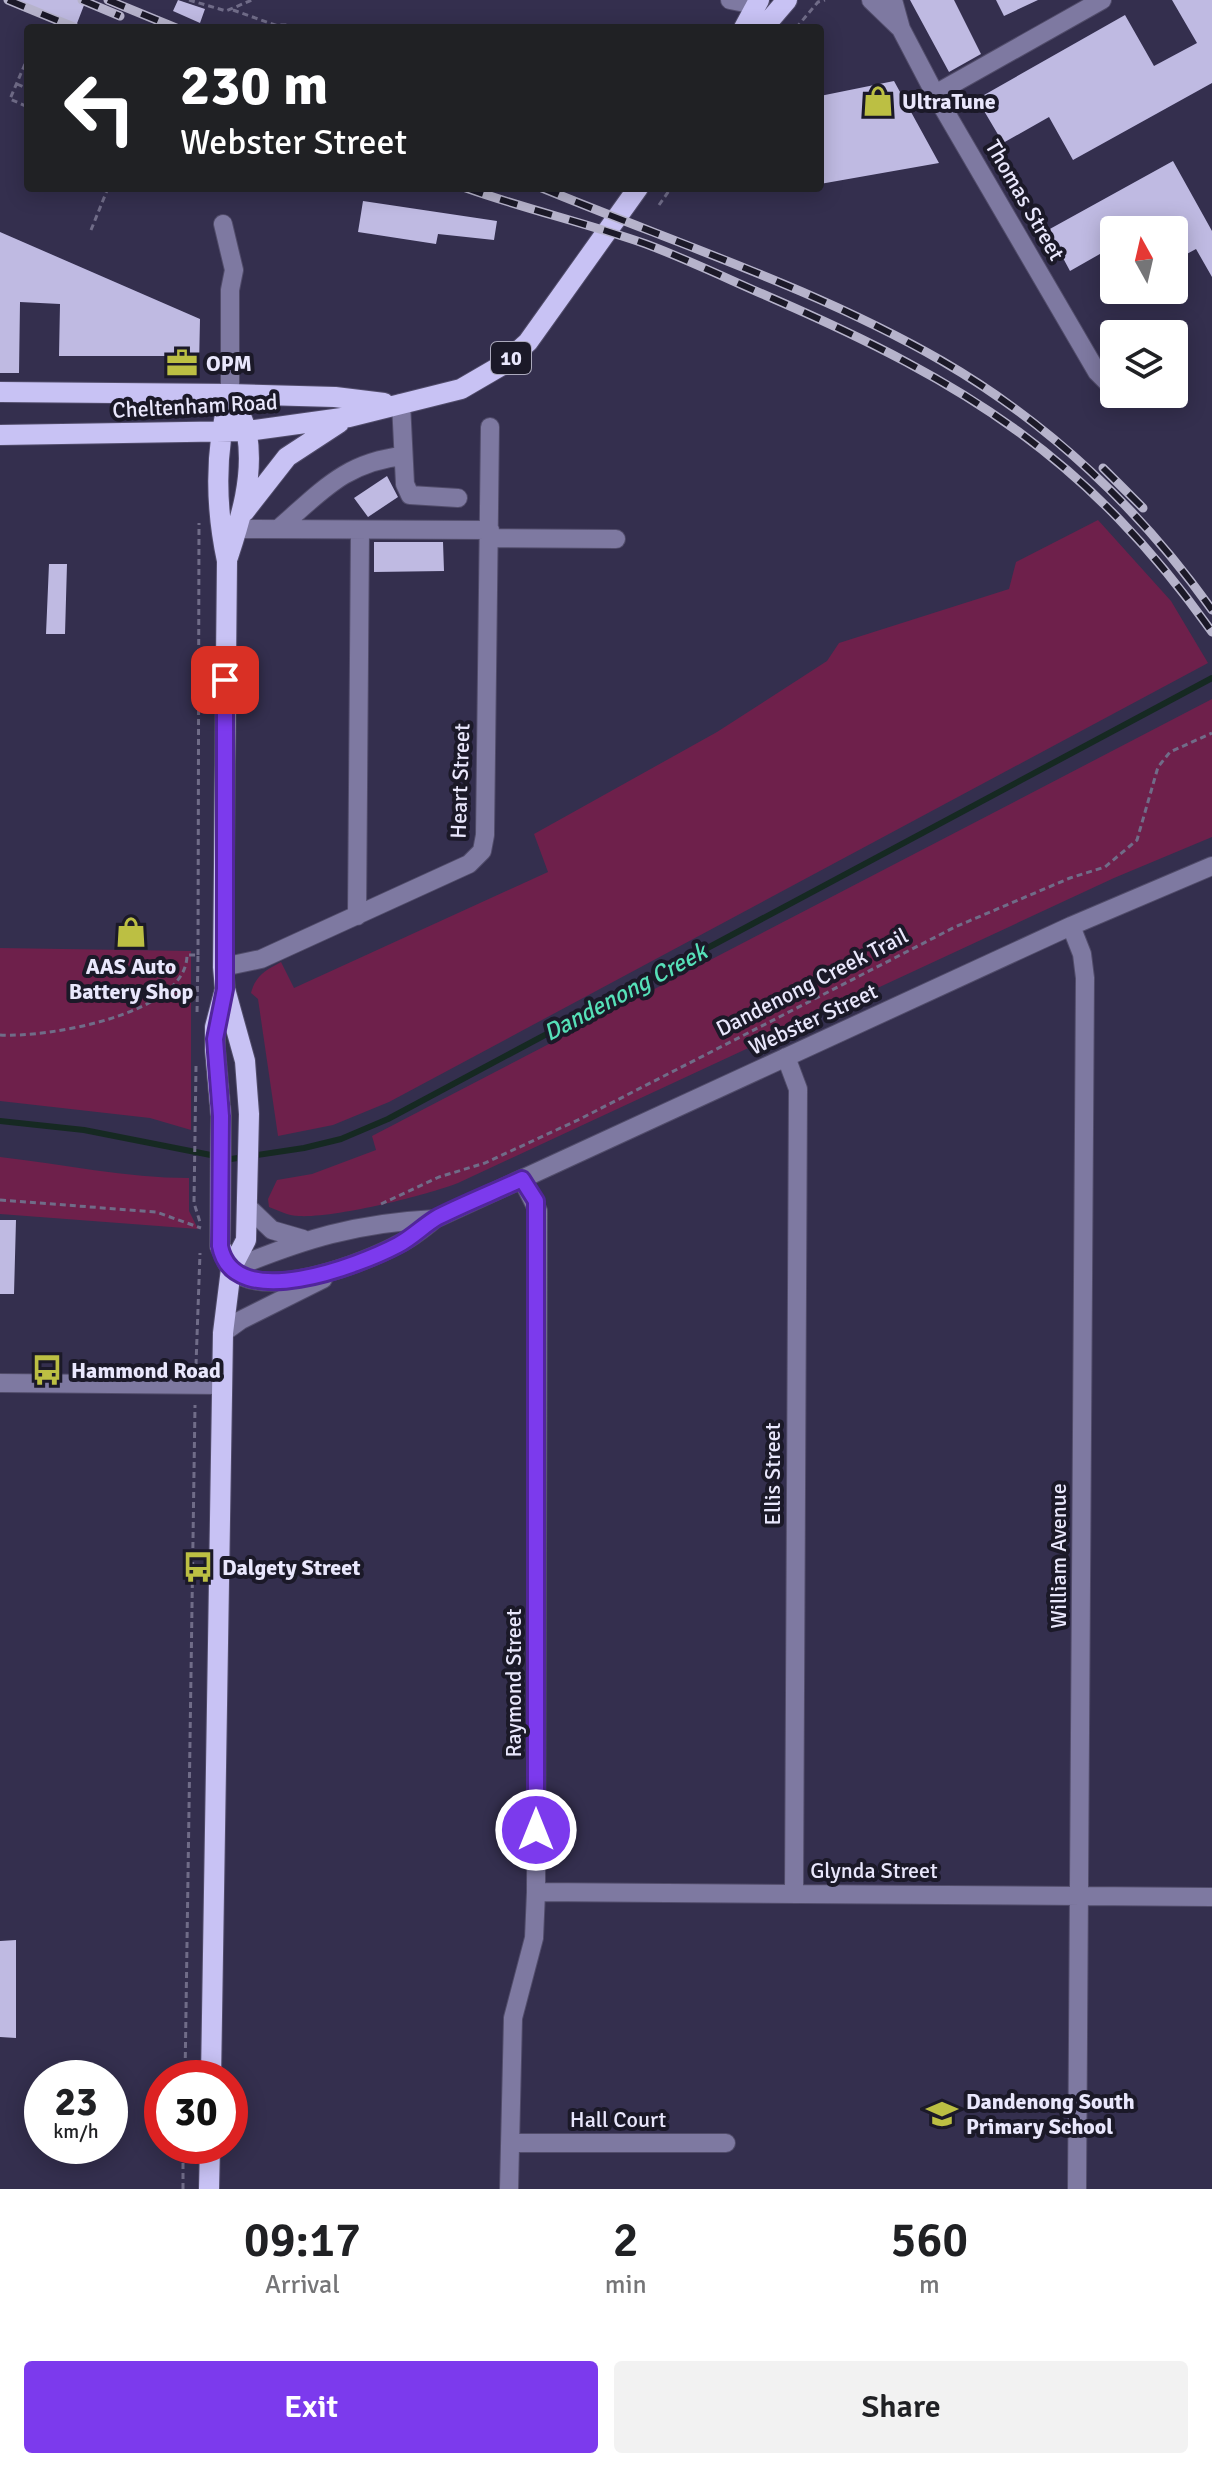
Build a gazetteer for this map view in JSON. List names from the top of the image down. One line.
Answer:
{"streets":{"main road":["10","Cheltenham Road"],"street":["Thomas Street","Heart Street","Webster Street","Ellis Street","William Avenue","Raymond Street","Glynda Street","Hall Court"],"path":["Dandenong Creek Trail"]},"crossings":[["Webster Street","Ellis Street"],["Webster Street","William Avenue"],["Webster Street","Raymond Street"],["Ellis Street","Glynda Street"],["William Avenue","Glynda Street"],["Raymond Street","Glynda Street"],["Raymond Street","Hall Court"]],"water":["Dandenong Creek"],"places":{"shop":["UltraTune","AAS Auto Battery Shop"],"office":["OPM"],"bus stop":["Hammond Road","Dalgety Street"],"school or university":["Dandenong South Primary School"]},"north":"top","page":{"turn":["230 m","Webster Street"],"speed":"23 km/h","limit":"30","eta":["09:17","Arrival","2","min","560","m"],"buttons":["Exit","Share"]}}
